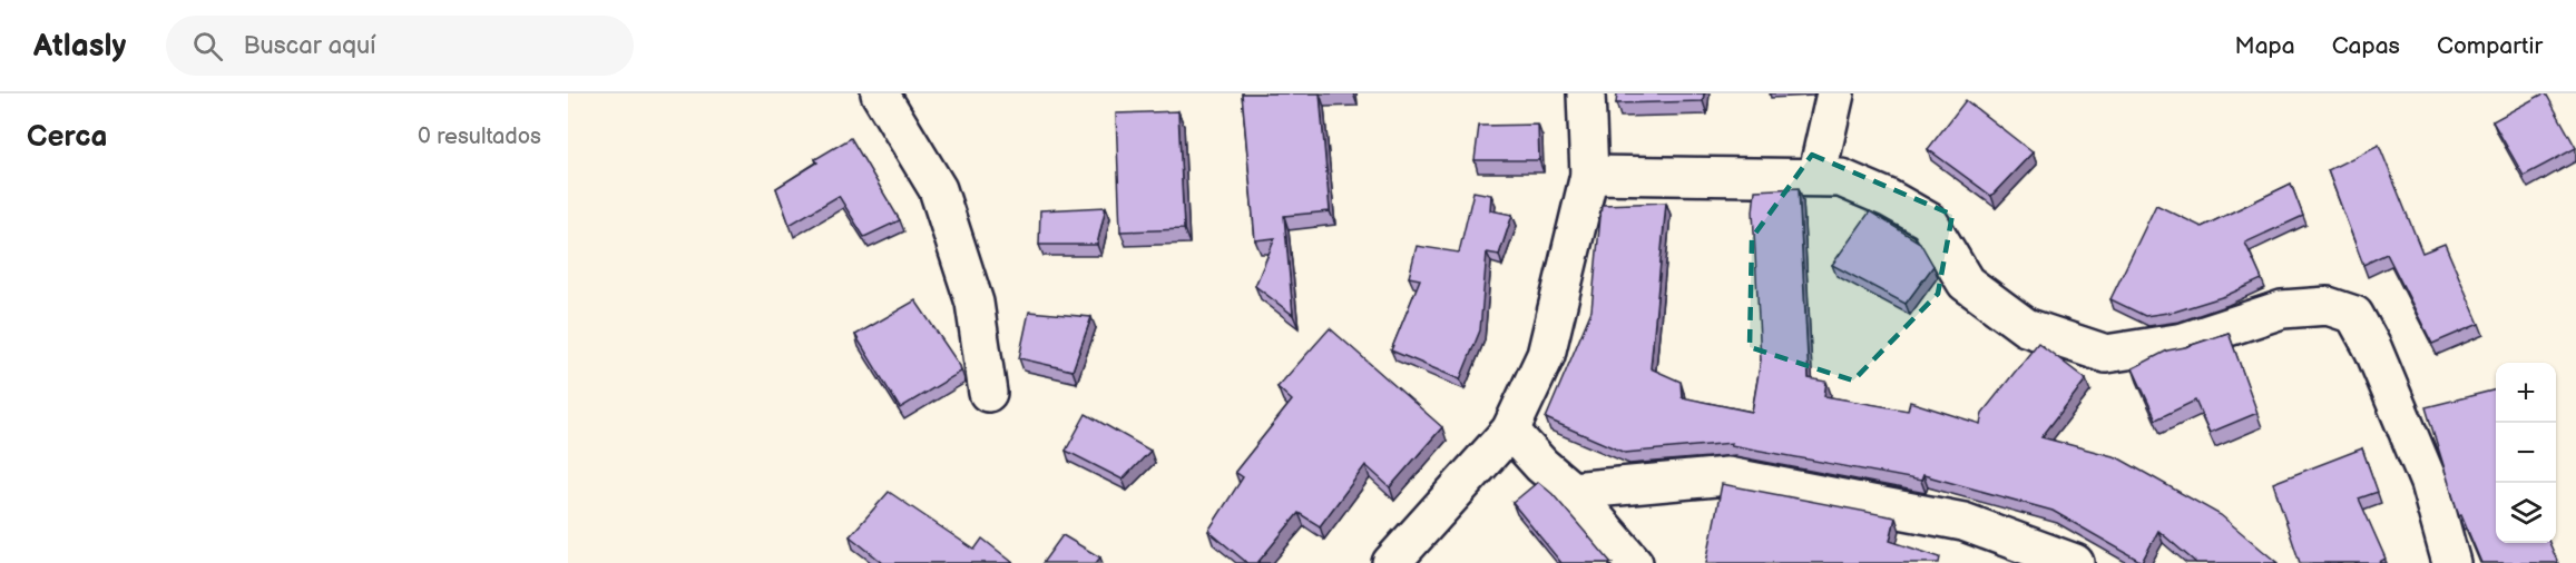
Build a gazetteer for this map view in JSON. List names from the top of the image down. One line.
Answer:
{"page":{"header":"Atlasly","search":"Buscar aquí","nav":["Mapa","Capas","Compartir"],"heading":["Cerca","0 resultados"],"map_buttons":["+","−"]}}
